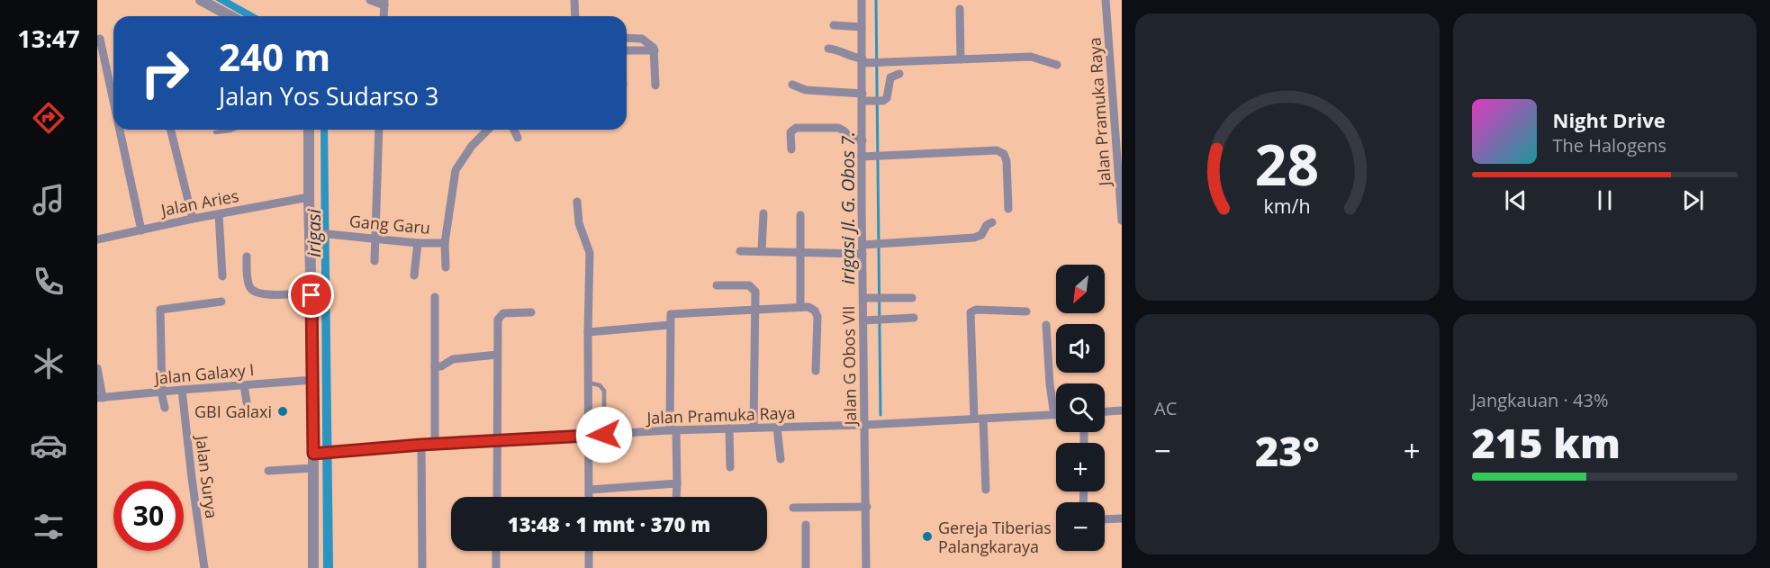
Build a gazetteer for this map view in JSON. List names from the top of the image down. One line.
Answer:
{"streets":{"street":["Jalan Pramuka Raya","Jalan Aries","Gang Garu","Jalan G Obos VII","Jalan Galaxy I","Jalan Surya"]},"crossings":[["Jalan Pramuka Raya","Jalan G Obos VII"],["Jalan Galaxy I","Jalan Surya"]],"water":["irigasi Jl. G. Obos 7.","irigasi"],"places":["GBI Galaxi","Gereja Tiberias Palangkaraya"],"north":"bottom left","page":{"tabs":"13:47","turn":["240 m","Jalan Yos Sudarso 3"],"song":["Night Drive","The Halogens"],"map_buttons":["+","−"],"tile":["AC",["Jangkauan · 43%","215 km"]],"heat":["−","23°","+"],"limit":"30","trip":"13:48 · 1 mnt · 370 m","gauge":["28","km/h"]}}
